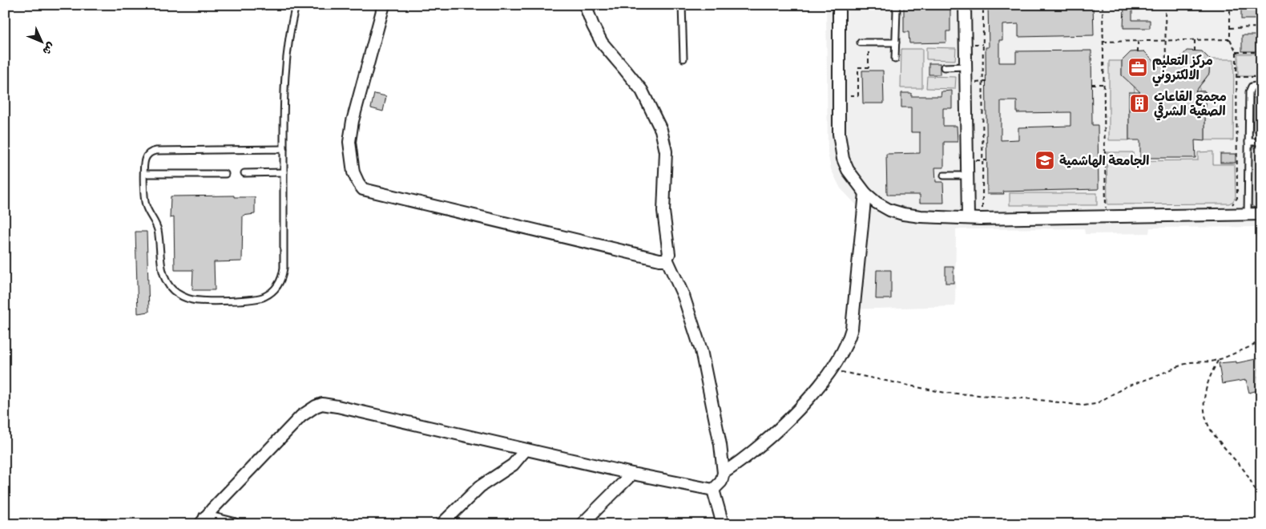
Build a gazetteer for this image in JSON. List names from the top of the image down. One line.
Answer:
{"places":{"office":["مركز التعليم الالكتروني"],"building":["مجمع القاعات الصفية الشرقي"],"school or university":["الجامعة الهاشمية"]},"north":"bottom right"}
